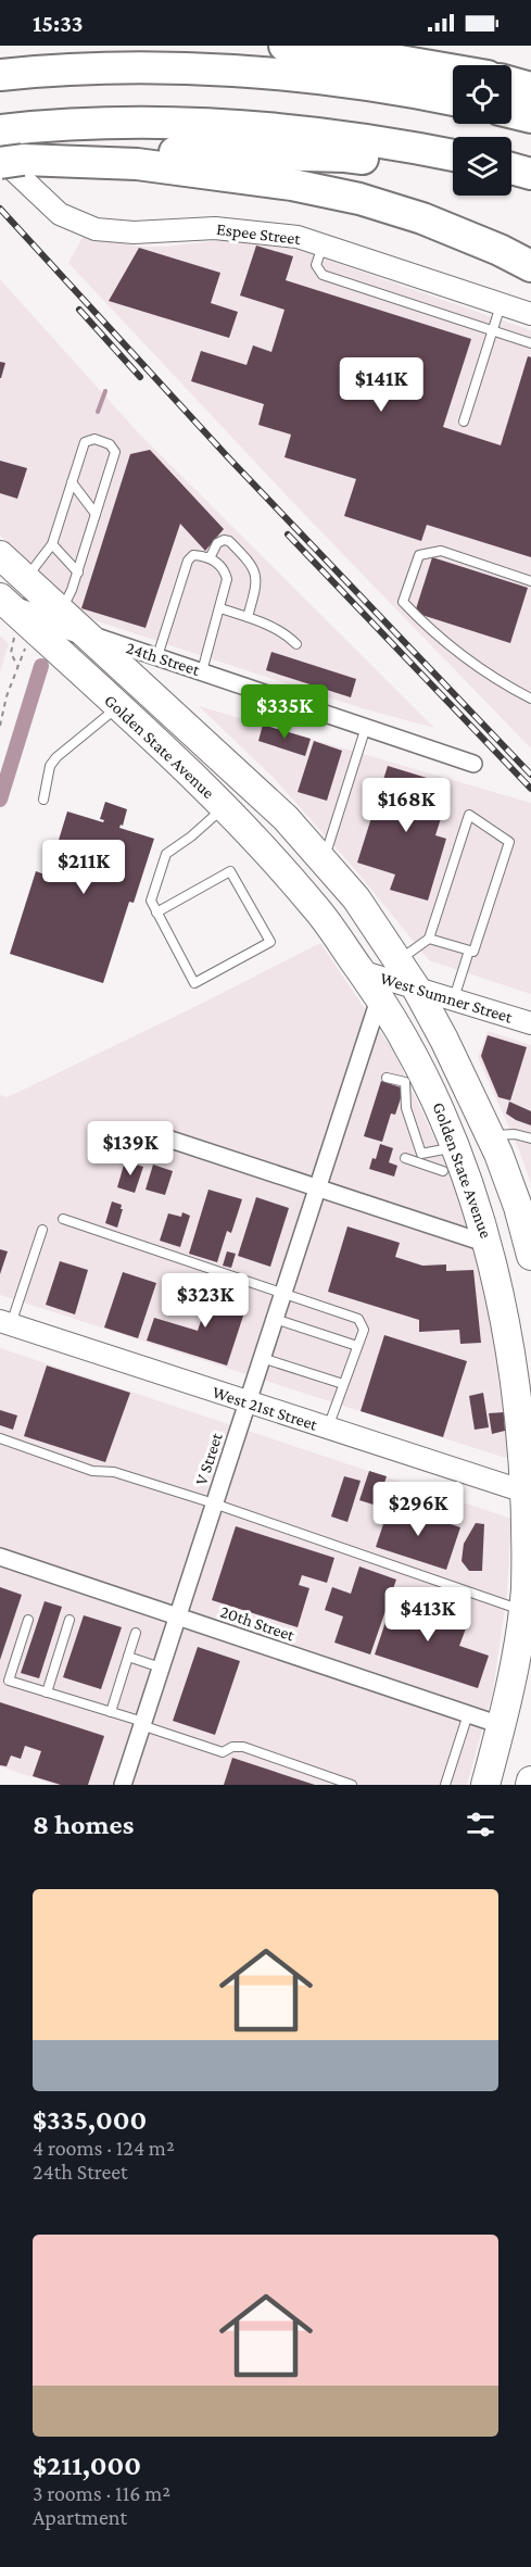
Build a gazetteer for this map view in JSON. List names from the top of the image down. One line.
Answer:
{"streets":{"highway":["Golden State Avenue"],"main road":["24th Street"],"street":["Espee Street","West Sumner Street","West 21st Street","V Street","20th Street"]},"crossings":[["24th Street","Golden State Avenue"],["Golden State Avenue","West Sumner Street"],["Golden State Avenue","West 21st Street"],["Golden State Avenue","V Street"],["Golden State Avenue","20th Street"],["West 21st Street","V Street"],["V Street","20th Street"]],"page":{"status":"15:33","price":["$141K","$335K","$168K","$211K","$139K","$323K","$296K","$413K"],"heading":"8 homes","list":[{"name":"$335,000","note":"4 rooms · 124 m² · 24th Street"},{"name":"$211,000","note":"3 rooms · 116 m² · Apartment"}]}}
